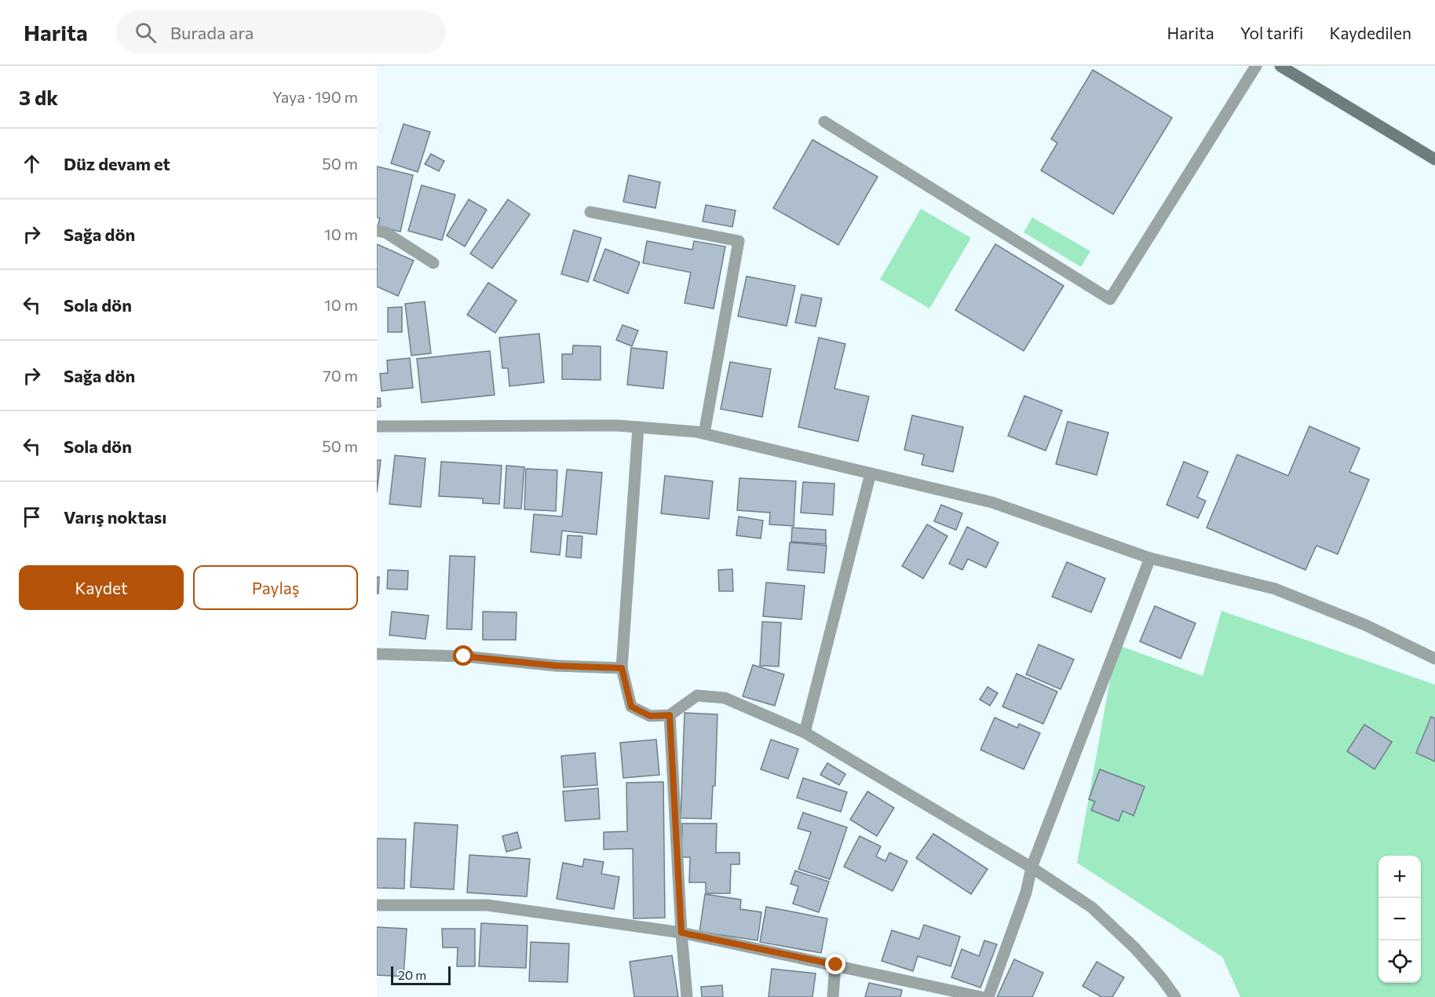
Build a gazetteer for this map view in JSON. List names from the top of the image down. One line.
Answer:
{"scale_bar":"20 m","page":{"header":"Harita","search":"Burada ara","nav":["Harita","Yol tarifi","Kaydedilen"],"heading":["3 dk","Yaya · 190 m"],"list":[["Düz devam et","50 m"],["Sağa dön","10 m"],["Sola dön","10 m"],["Sağa dön","70 m"],["Sola dön","50 m"],"Varış noktası"],"buttons":["Kaydet","Paylaş"],"map_buttons":["+","−"],"scale":"20 m"}}
